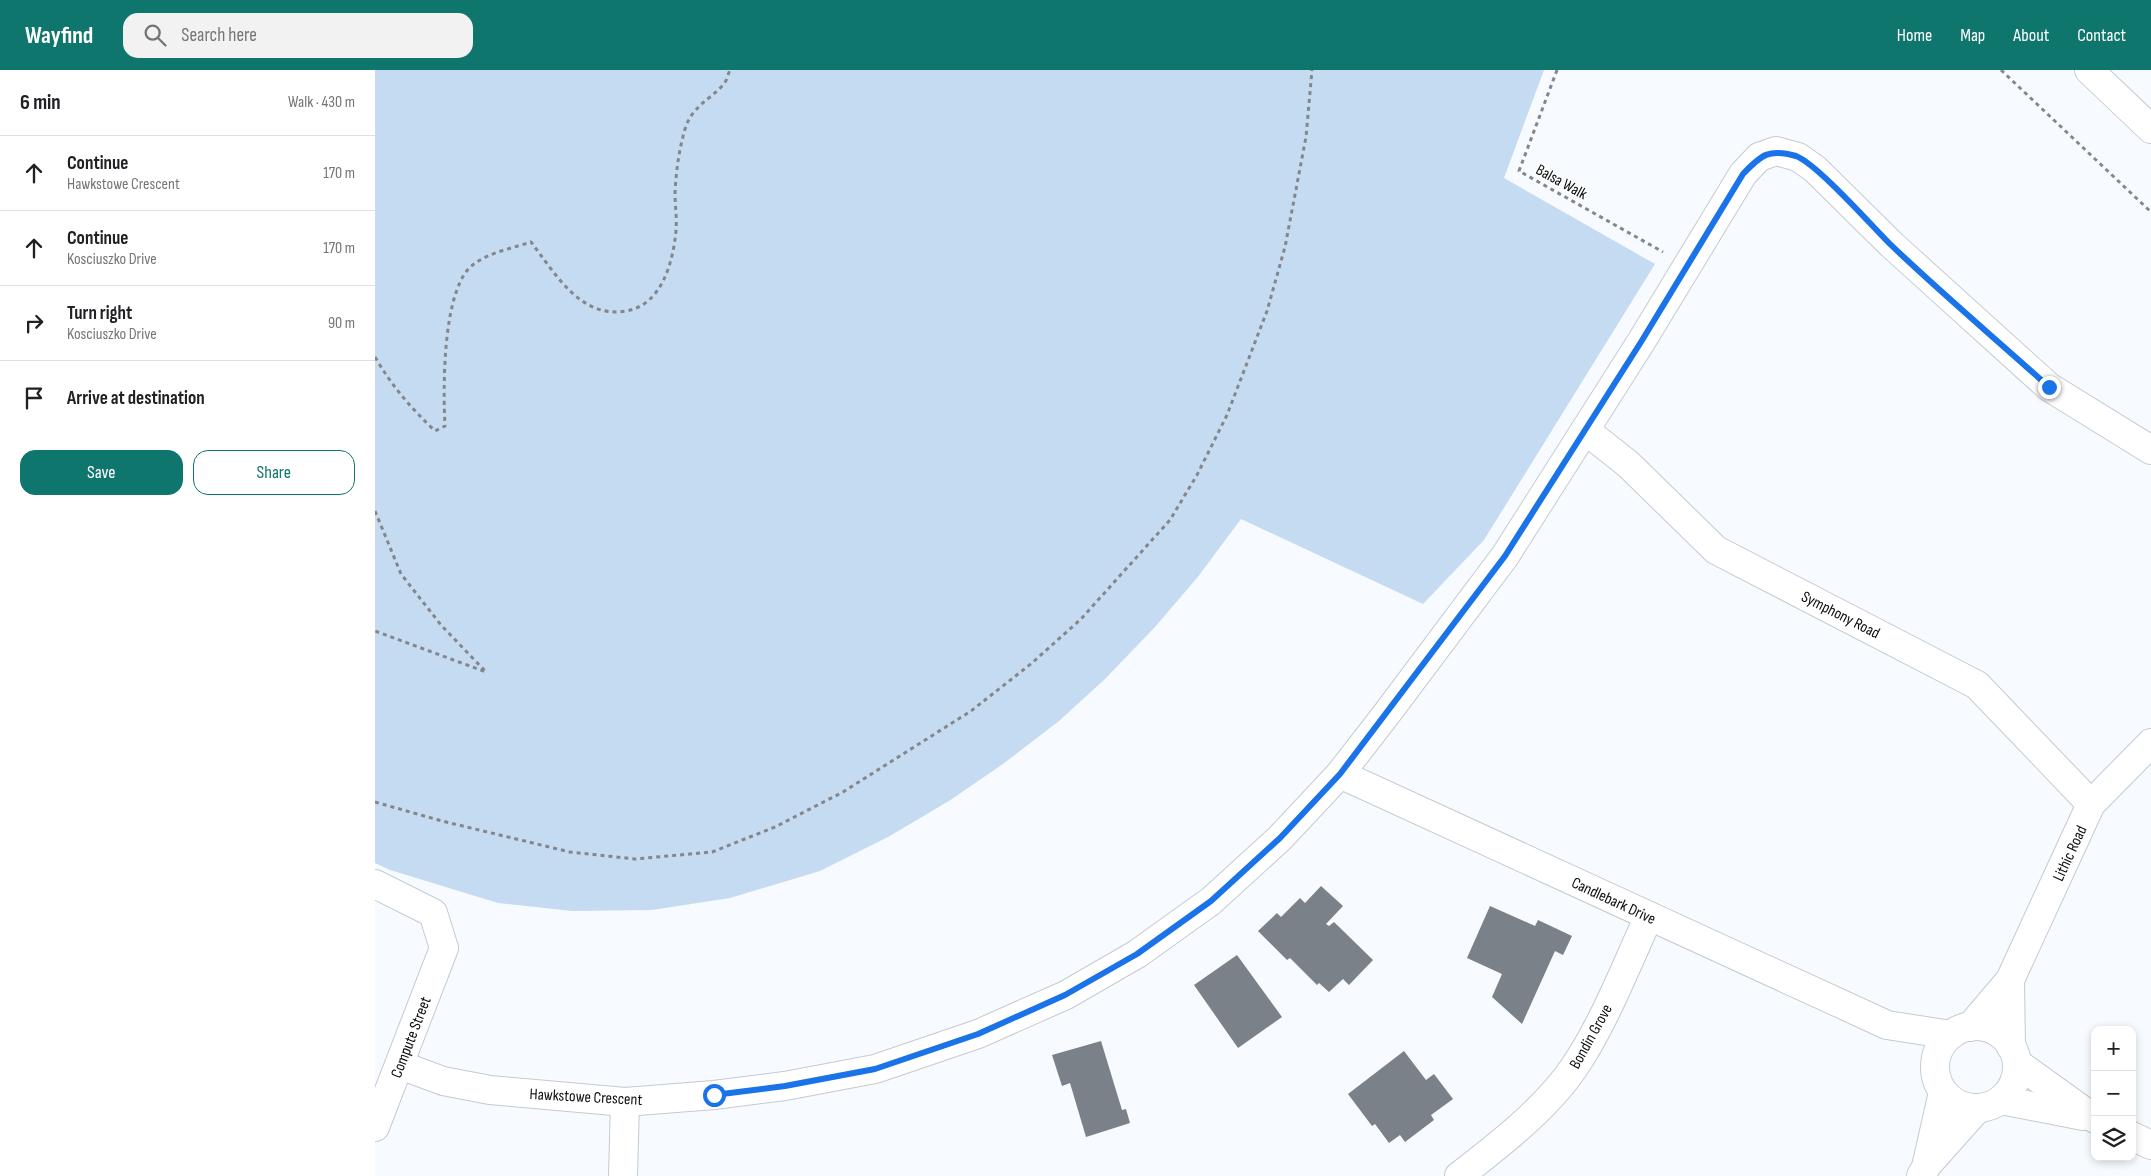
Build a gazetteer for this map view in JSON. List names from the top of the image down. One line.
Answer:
{"streets":{"street":["Symphony Road","Lithic Road","Candlebark Drive","Bondin Grove","Compute Street","Hawkstowe Crescent"],"path":["Balsa Walk"]},"crossings":[["Balsa Walk","Hawkstowe Crescent"],["Symphony Road","Lithic Road"],["Symphony Road","Hawkstowe Crescent"],["Lithic Road","Candlebark Drive"],["Candlebark Drive","Bondin Grove"],["Candlebark Drive","Hawkstowe Crescent"],["Compute Street","Hawkstowe Crescent"]],"page":{"header":"Wayfind","search":"Search here","nav":["Home","Map","About","Contact"],"heading":["6 min","Walk · 430 m"],"list":[["Continue","Hawkstowe Crescent","170 m"],["Continue","Kosciuszko Drive","170 m"],["Turn right","Kosciuszko Drive","90 m"],"Arrive at destination"],"buttons":["Save","Share"],"map_buttons":["+","−"]}}
